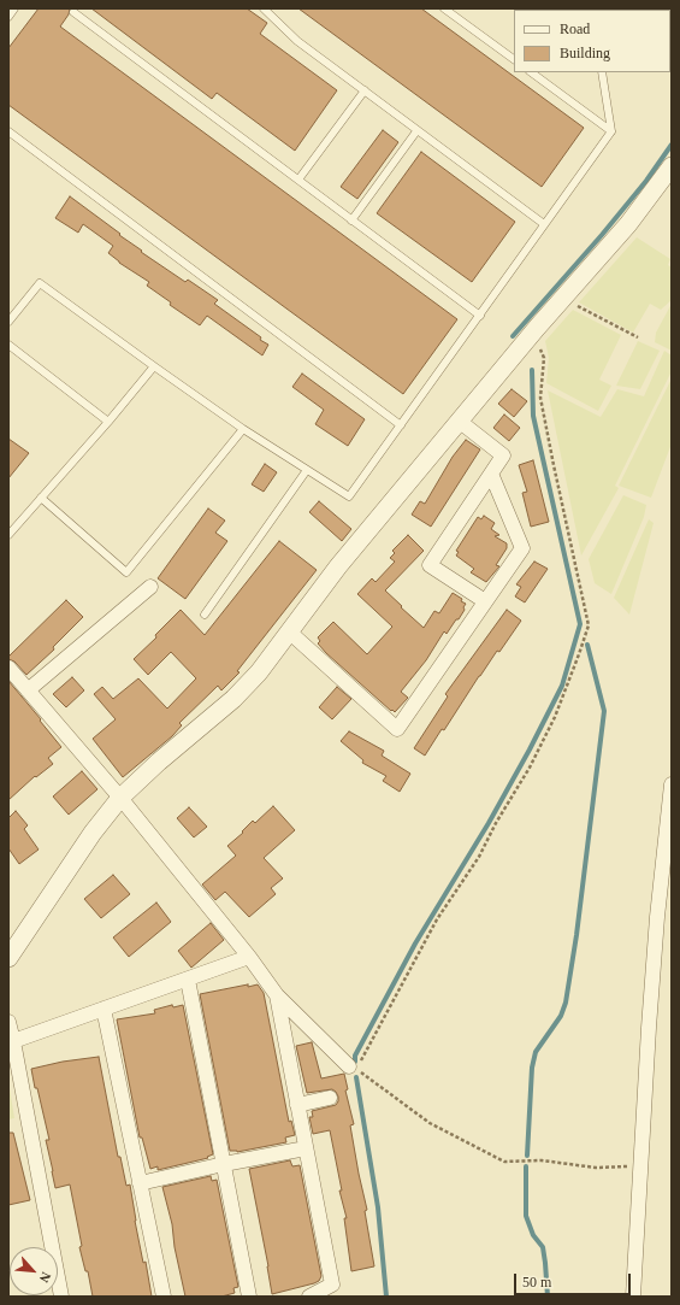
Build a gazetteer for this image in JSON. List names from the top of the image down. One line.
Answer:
{"legend":["Road","Building"],"scale_bar":"50 m","north":"bottom right"}
